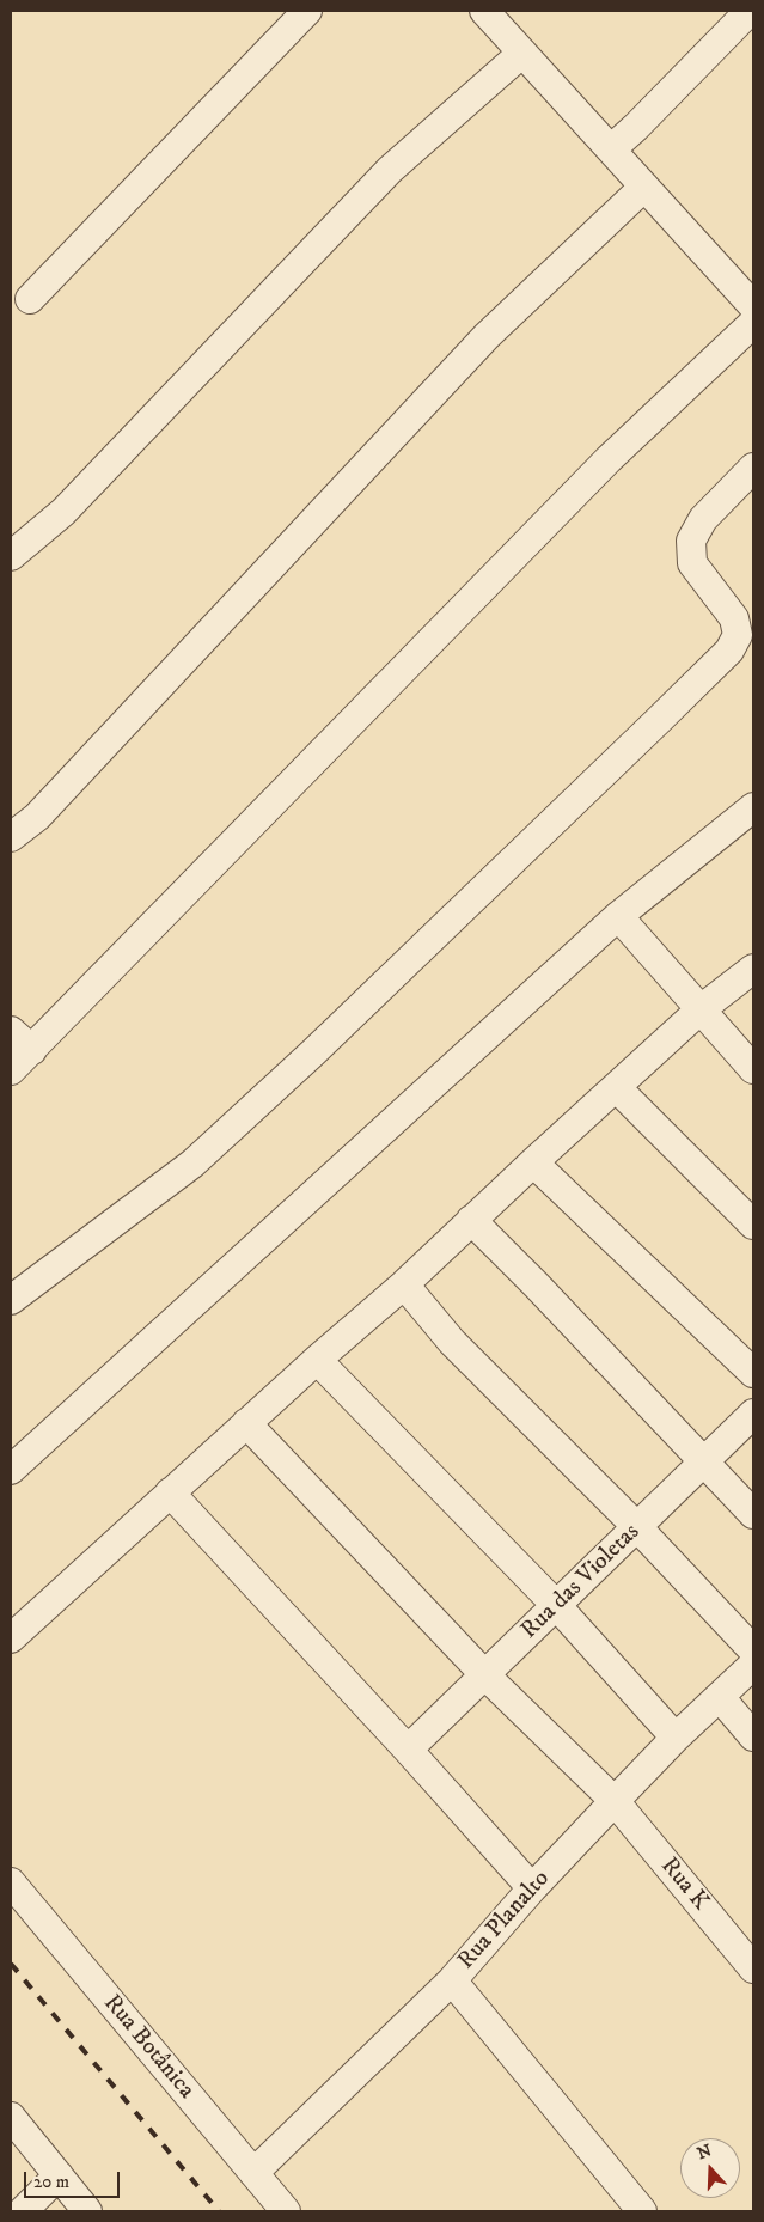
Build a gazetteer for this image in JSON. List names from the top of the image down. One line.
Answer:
{"streets":{"street":["Rua das Violetas","Rua K","Rua Planalto","Rua Botânica"]},"crossings":[["Rua das Violetas","Rua K"],["Rua K","Rua Planalto"],["Rua Planalto","Rua Botânica"]],"scale_bar":"20 m","north":"top"}
